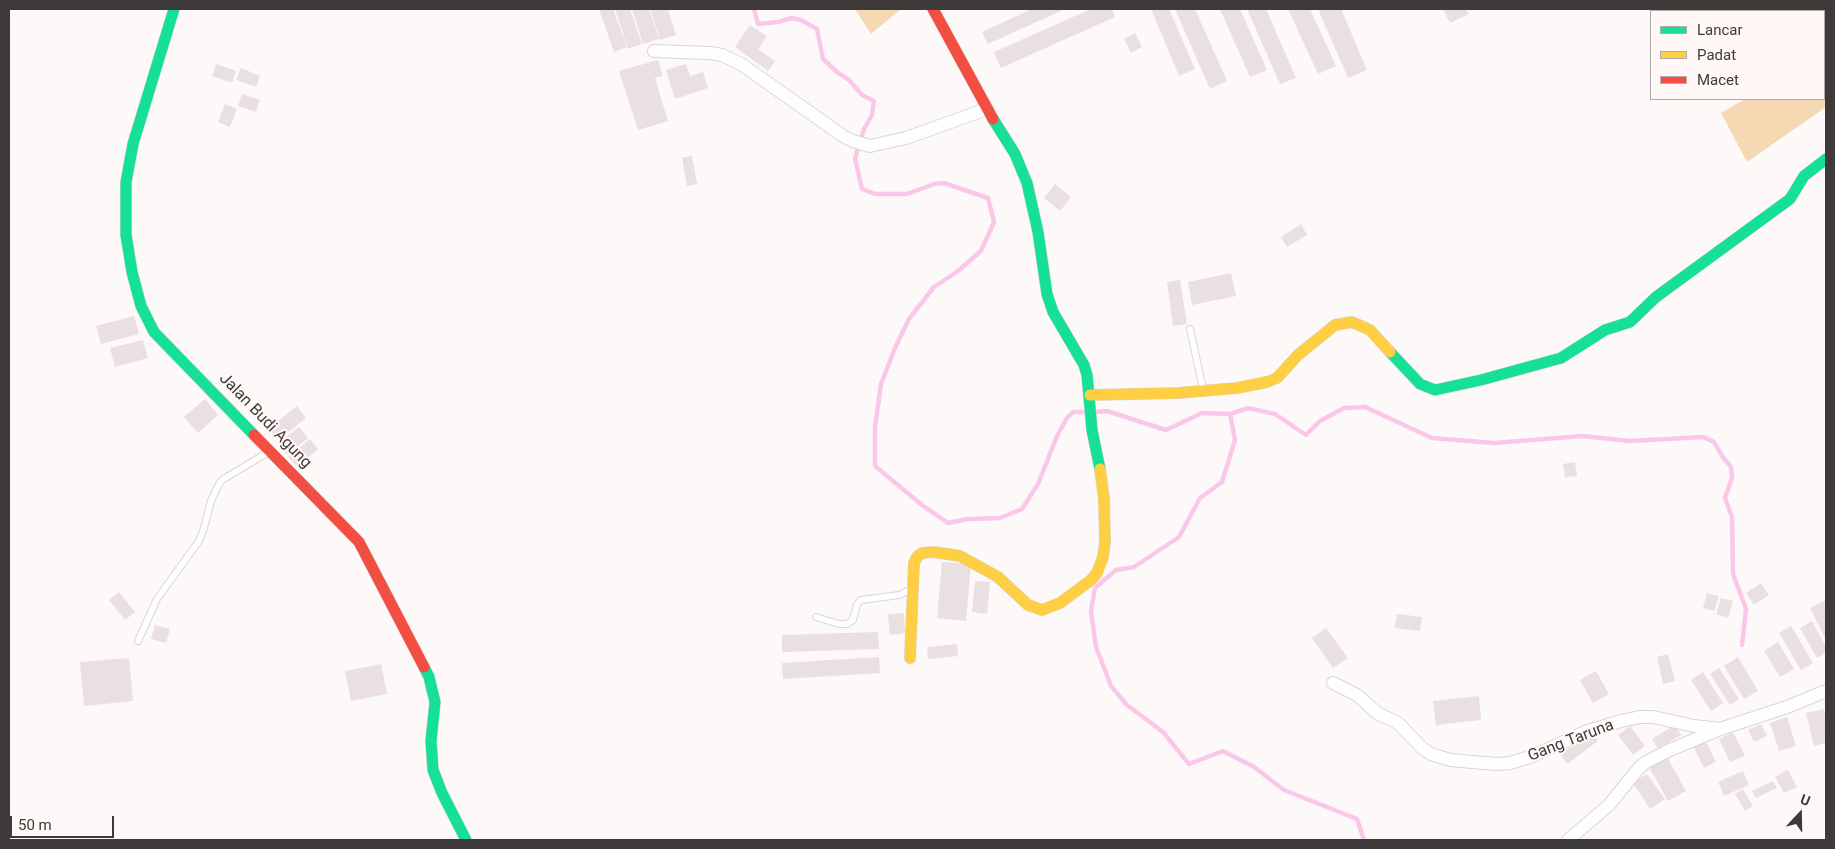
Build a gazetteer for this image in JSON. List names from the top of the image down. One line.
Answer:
{"streets":{"street":["Jalan Budi Agung","Gang Taruna"]},"legend":["Lancar","Padat","Macet"],"scale_bar":"50 m","north":"top"}
